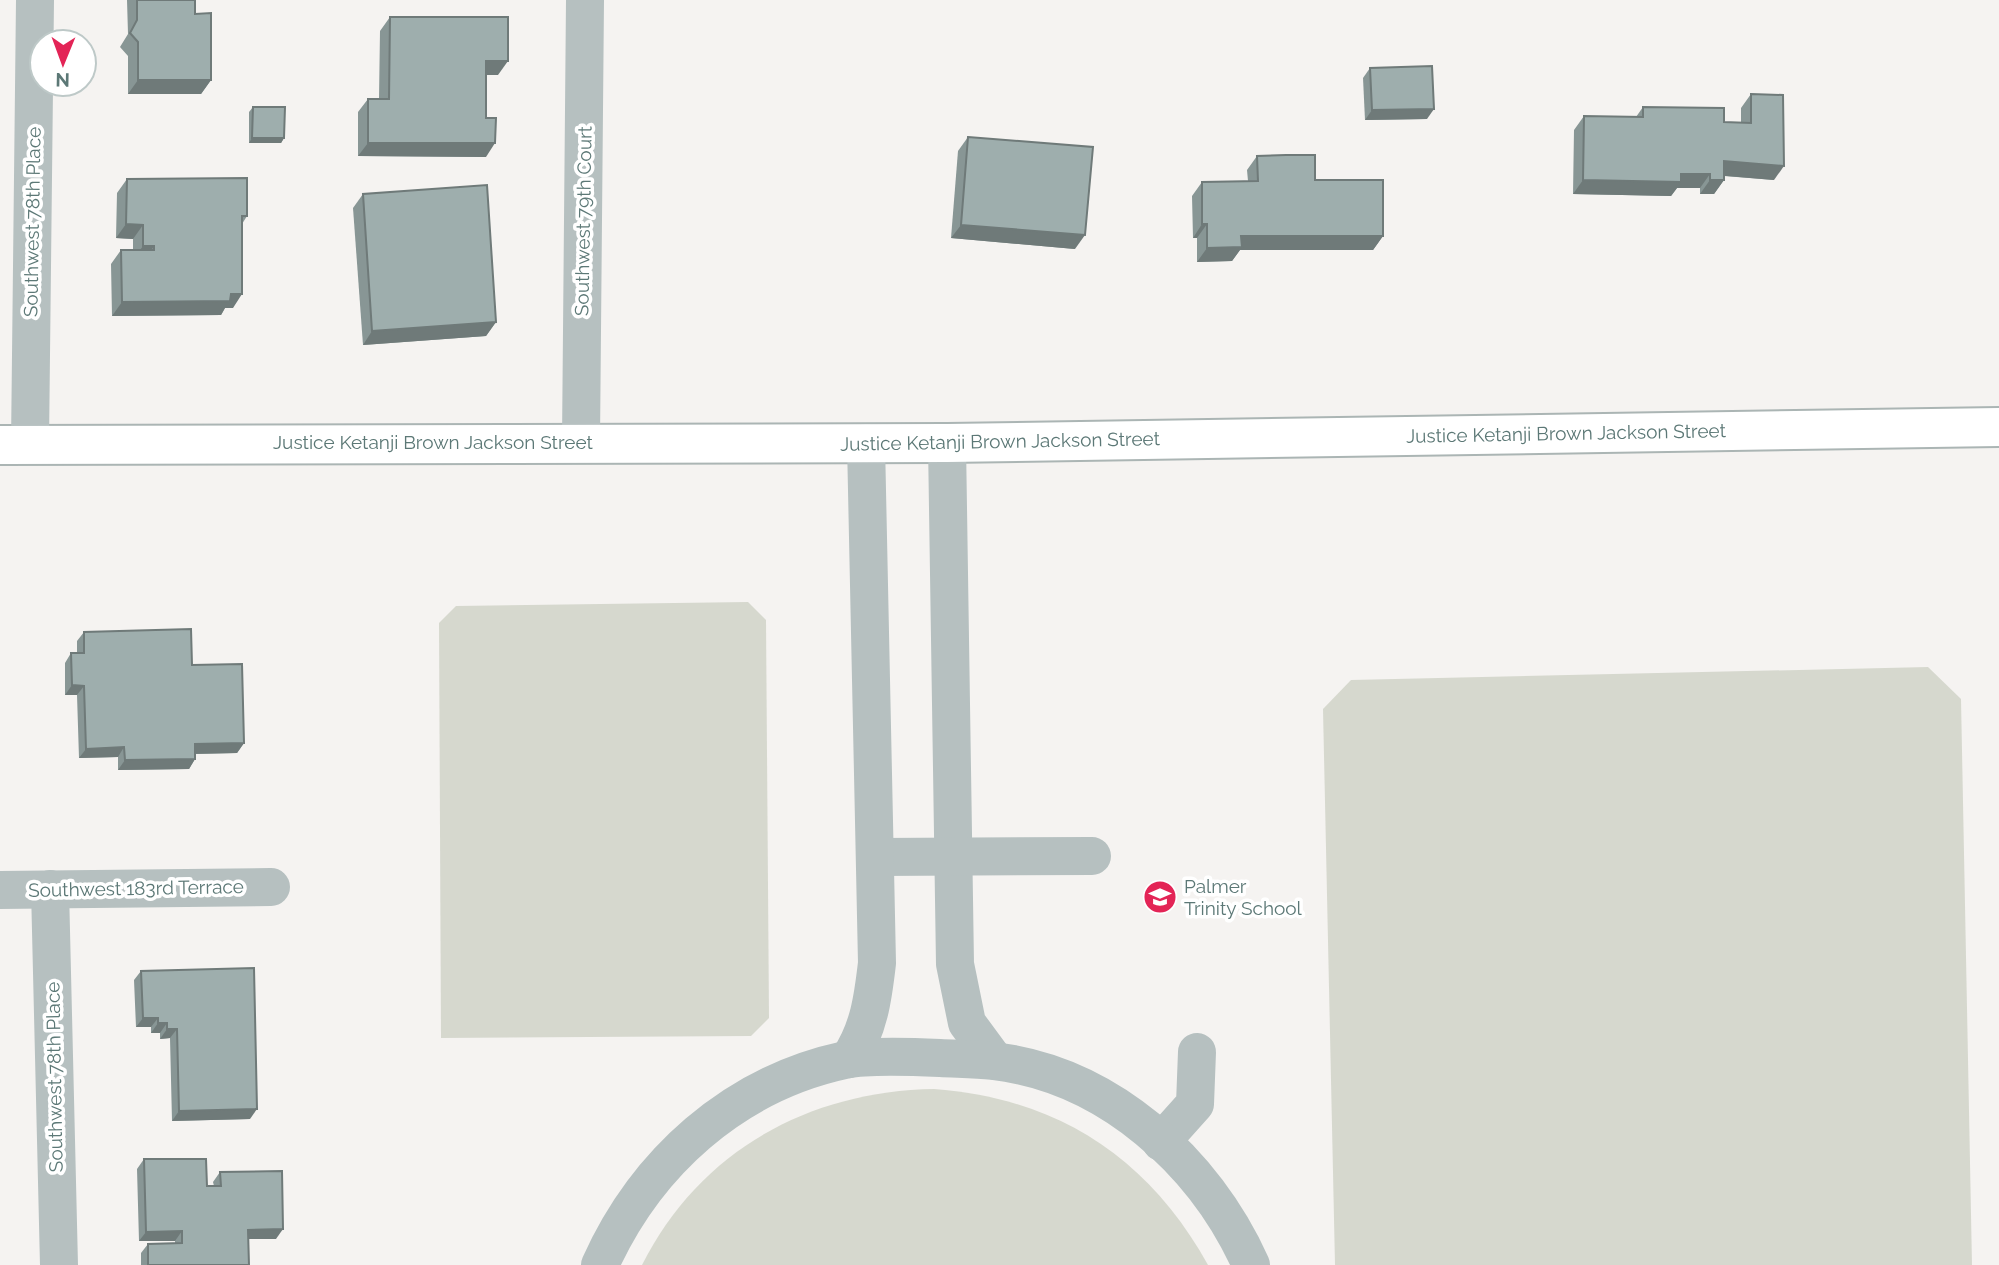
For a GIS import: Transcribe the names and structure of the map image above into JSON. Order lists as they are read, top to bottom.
{
  "streets": {
    "main road": ["Justice Ketanji Brown Jackson Street"],
    "street": ["Southwest 79th Court", "Southwest 78th Place", "Southwest 183rd Terrace"]
  },
  "crossings": [
    ["Southwest 79th Court", "Justice Ketanji Brown Jackson Street"],
    ["Southwest 78th Place", "Justice Ketanji Brown Jackson Street"],
    ["Southwest 78th Place", "Southwest 183rd Terrace"]
  ],
  "places": {
    "school or university": ["Palmer Trinity School"]
  },
  "north": "bottom"
}
